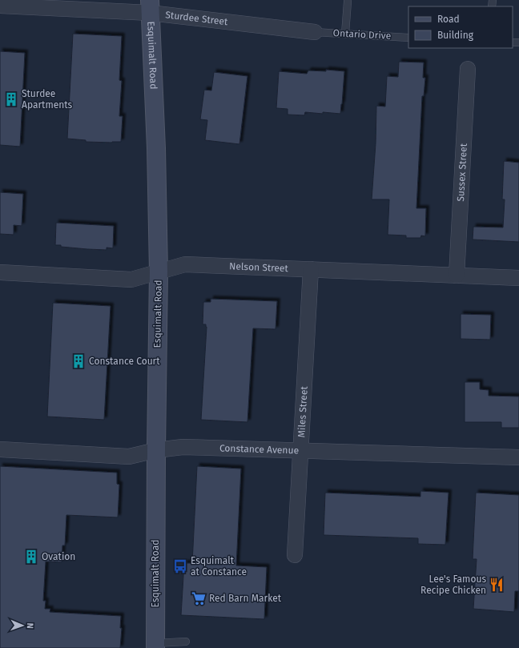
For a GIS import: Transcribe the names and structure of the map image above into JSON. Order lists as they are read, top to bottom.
{
  "streets": {
    "street": [
      "Sturdee Street",
      "Esquimalt Road",
      "Sussex Street",
      "Nelson Street",
      "Miles Street",
      "Constance Avenue"
    ],
    "lane": ["Ontario Drive"]
  },
  "crossings": [
    ["Sturdee Street", "Ontario Drive"],
    ["Sturdee Street", "Esquimalt Road"],
    ["Esquimalt Road", "Nelson Street"],
    ["Esquimalt Road", "Constance Avenue"],
    ["Sussex Street", "Nelson Street"],
    ["Nelson Street", "Miles Street"],
    ["Miles Street", "Constance Avenue"]
  ],
  "places": {
    "building": ["Sturdee Apartments", "Constance Court", "Ovation"],
    "bus stop": ["Esquimalt at Constance"],
    "restaurant": ["Lee's Famous Recipe Chicken"],
    "supermarket": ["Red Barn Market"]
  },
  "legend": ["Road", "Building"],
  "north": "right"
}
